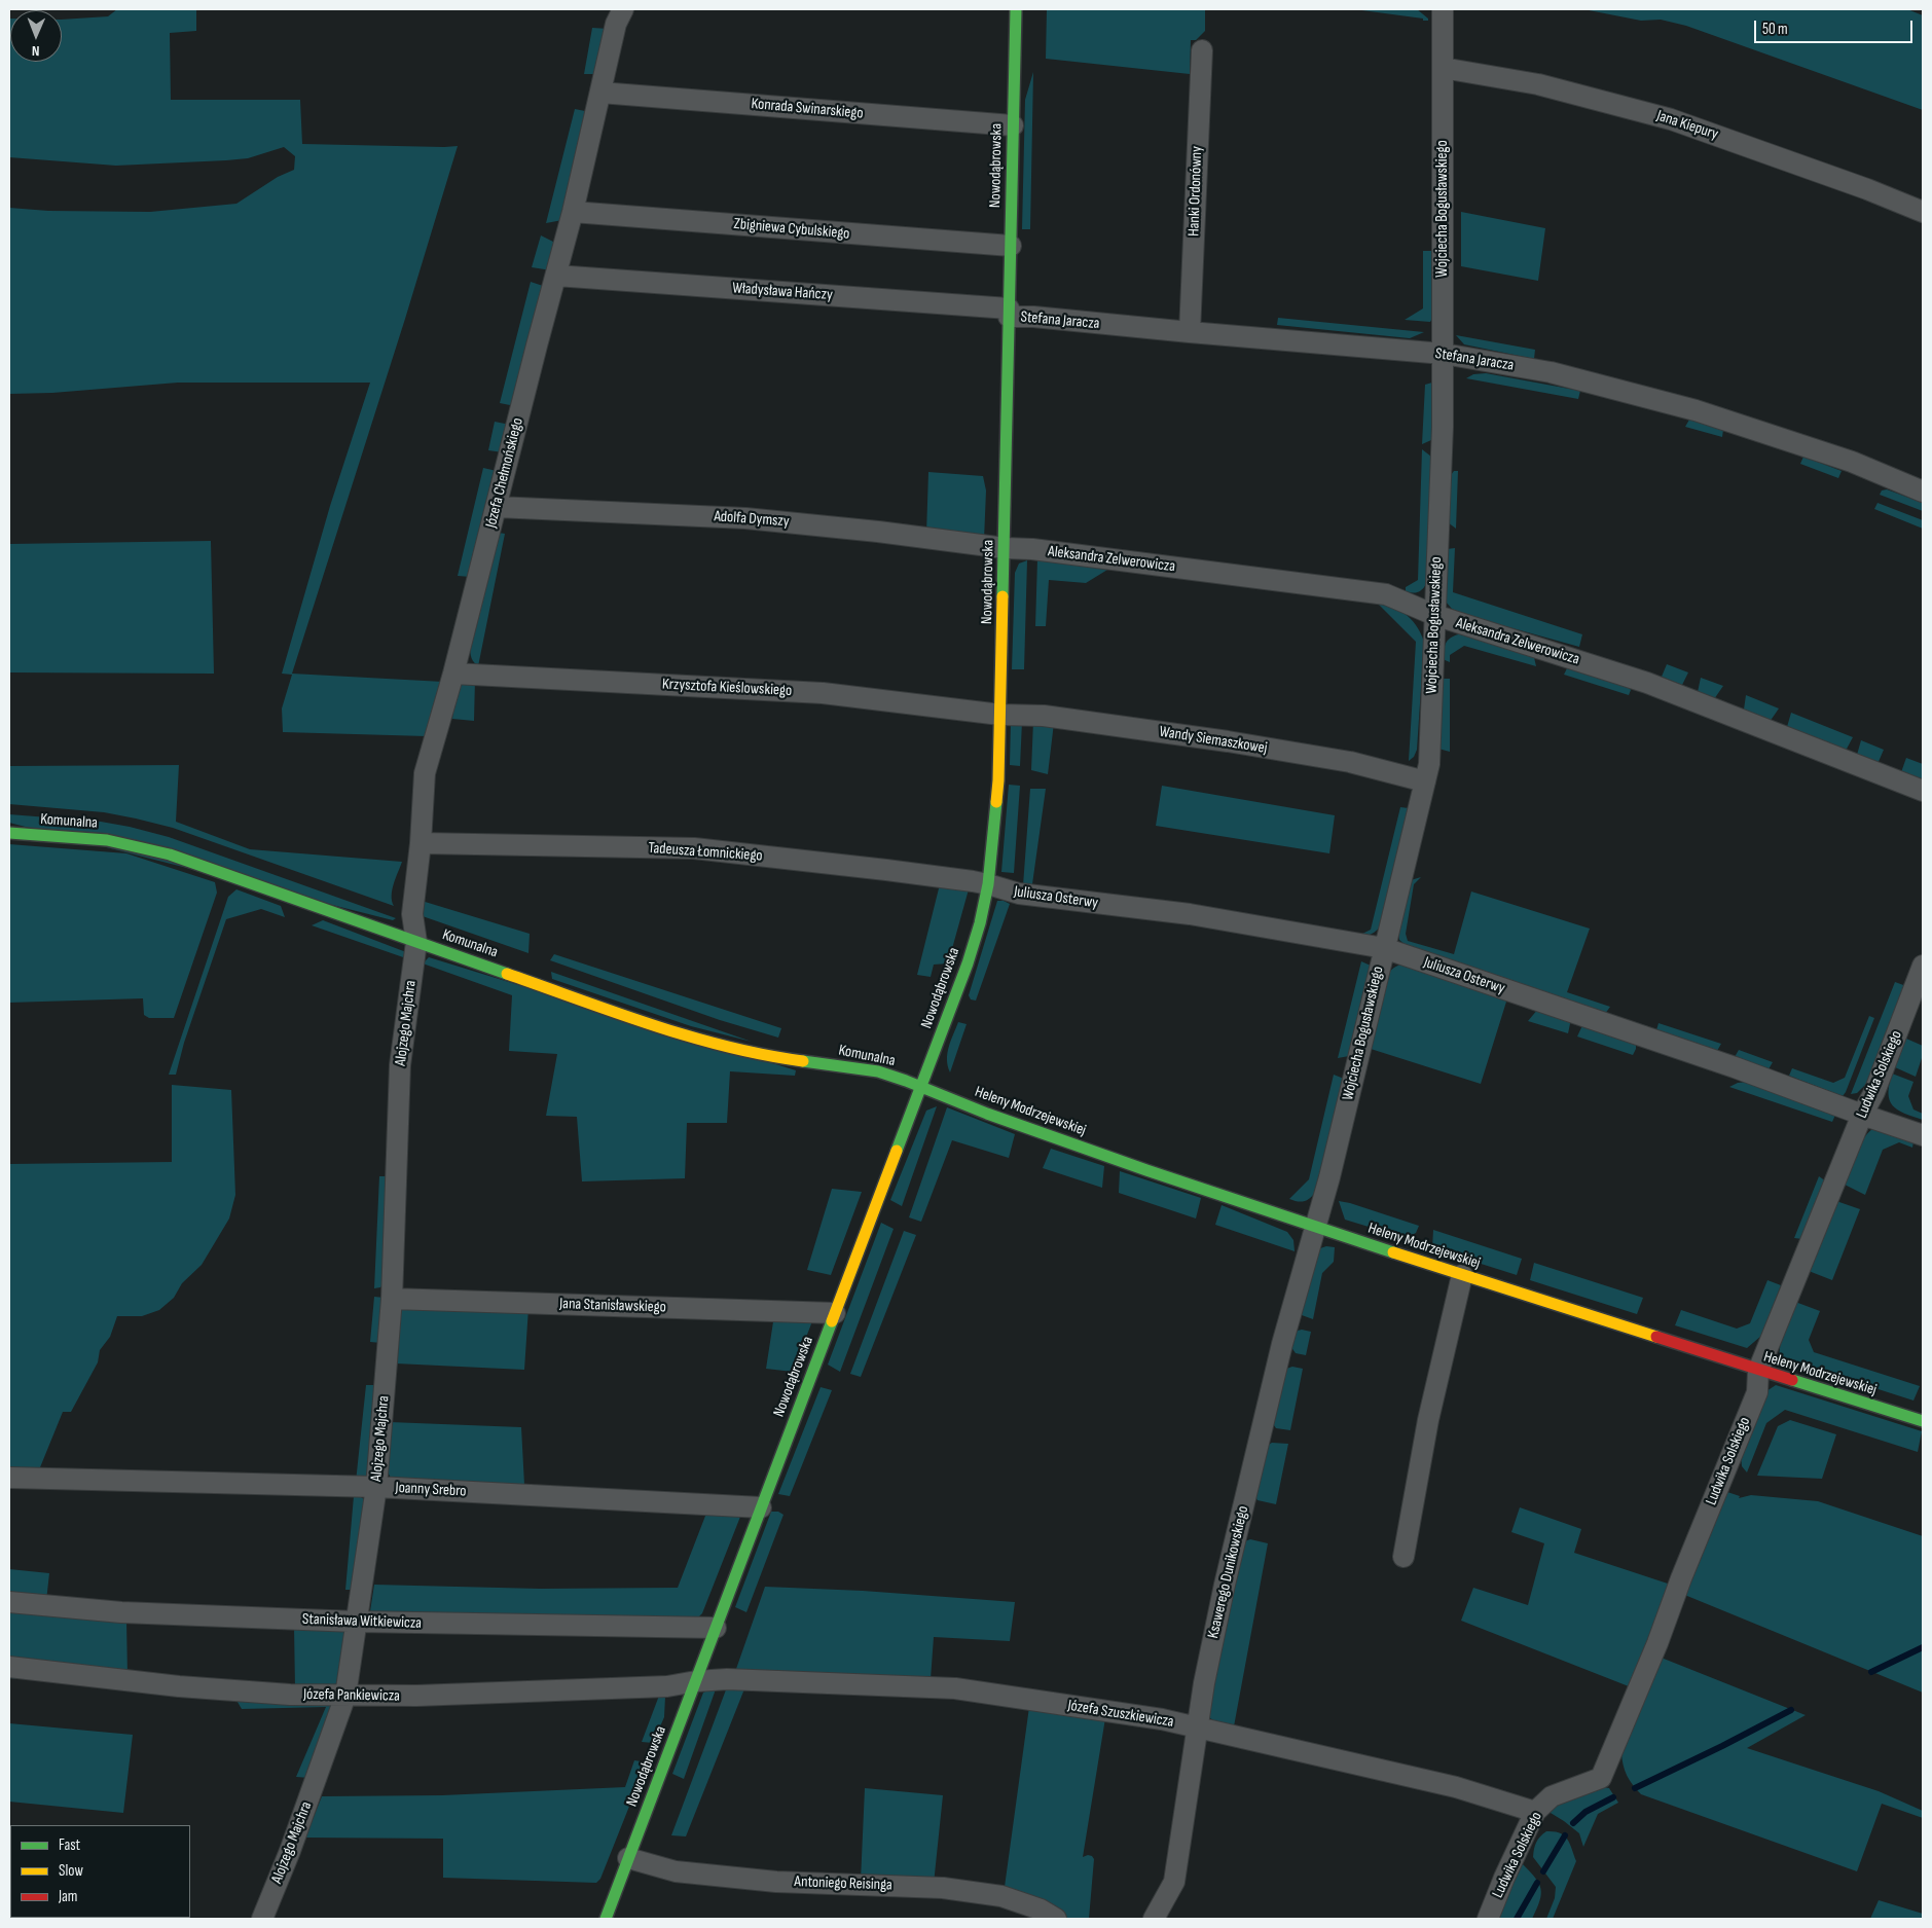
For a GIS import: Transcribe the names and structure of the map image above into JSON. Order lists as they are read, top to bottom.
{
  "streets": {
    "street": [
      "Konrada Swinarskiego",
      "Jana Kiepury",
      "Nowodąbrowska",
      "Hanki Ordonówny",
      "Wojciecha Bogusławskiego",
      "Zbigniewa Cybulskiego",
      "Władysława Hańczy",
      "Stefana Jaracza",
      "Józefa Chełmońskiego",
      "Adolfa Dymszy",
      "Aleksandra Zelwerowicza",
      "Krzysztofa Kieślowskiego",
      "Wandy Siemaszkowej",
      "Komunalna",
      "Tadeusza Łomnickiego",
      "Juliusza Osterwy",
      "Alojzego Majchra",
      "Ludwika Solskiego",
      "Heleny Modrzejewskiej",
      "Jana Stanisławskiego",
      "Joanny Srebro",
      "Ksawerego Dunikowskiego",
      "Stanisława Witkiewicza",
      "Józefa Pankiewicza",
      "Józefa Szuszkiewicza",
      "Antoniego Reisinga"
    ]
  },
  "crossings": [
    ["Konrada Swinarskiego", "Nowodąbrowska"],
    ["Konrada Swinarskiego", "Józefa Chełmońskiego"],
    ["Jana Kiepury", "Wojciecha Bogusławskiego"],
    ["Nowodąbrowska", "Zbigniewa Cybulskiego"],
    ["Nowodąbrowska", "Władysława Hańczy"],
    ["Nowodąbrowska", "Stefana Jaracza"],
    ["Nowodąbrowska", "Adolfa Dymszy"],
    ["Nowodąbrowska", "Aleksandra Zelwerowicza"],
    ["Nowodąbrowska", "Krzysztofa Kieślowskiego"],
    ["Nowodąbrowska", "Wandy Siemaszkowej"],
    ["Nowodąbrowska", "Komunalna"],
    ["Nowodąbrowska", "Tadeusza Łomnickiego"],
    ["Nowodąbrowska", "Juliusza Osterwy"],
    ["Nowodąbrowska", "Heleny Modrzejewskiej"],
    ["Nowodąbrowska", "Jana Stanisławskiego"],
    ["Nowodąbrowska", "Joanny Srebro"],
    ["Nowodąbrowska", "Stanisława Witkiewicza"],
    ["Nowodąbrowska", "Józefa Pankiewicza"],
    ["Nowodąbrowska", "Józefa Szuszkiewicza"],
    ["Nowodąbrowska", "Antoniego Reisinga"],
    ["Hanki Ordonówny", "Stefana Jaracza"],
    ["Wojciecha Bogusławskiego", "Stefana Jaracza"],
    ["Wojciecha Bogusławskiego", "Aleksandra Zelwerowicza"],
    ["Wojciecha Bogusławskiego", "Wandy Siemaszkowej"],
    ["Wojciecha Bogusławskiego", "Juliusza Osterwy"],
    ["Wojciecha Bogusławskiego", "Heleny Modrzejewskiej"],
    ["Wojciecha Bogusławskiego", "Ksawerego Dunikowskiego"],
    ["Zbigniewa Cybulskiego", "Józefa Chełmońskiego"],
    ["Władysława Hańczy", "Stefana Jaracza"],
    ["Władysława Hańczy", "Józefa Chełmońskiego"],
    ["Józefa Chełmońskiego", "Adolfa Dymszy"],
    ["Józefa Chełmońskiego", "Krzysztofa Kieślowskiego"],
    ["Józefa Chełmońskiego", "Komunalna"],
    ["Józefa Chełmońskiego", "Tadeusza Łomnickiego"],
    ["Józefa Chełmońskiego", "Alojzego Majchra"],
    ["Adolfa Dymszy", "Aleksandra Zelwerowicza"],
    ["Krzysztofa Kieślowskiego", "Wandy Siemaszkowej"],
    ["Komunalna", "Alojzego Majchra"],
    ["Komunalna", "Heleny Modrzejewskiej"],
    ["Tadeusza Łomnickiego", "Juliusza Osterwy"],
    ["Juliusza Osterwy", "Ludwika Solskiego"],
    ["Alojzego Majchra", "Jana Stanisławskiego"],
    ["Alojzego Majchra", "Joanny Srebro"],
    ["Alojzego Majchra", "Stanisława Witkiewicza"],
    ["Alojzego Majchra", "Józefa Pankiewicza"],
    ["Ludwika Solskiego", "Heleny Modrzejewskiej"],
    ["Ludwika Solskiego", "Józefa Szuszkiewicza"],
    ["Heleny Modrzejewskiej", "Ksawerego Dunikowskiego"],
    ["Ksawerego Dunikowskiego", "Józefa Szuszkiewicza"],
    ["Józefa Pankiewicza", "Józefa Szuszkiewicza"]
  ],
  "legend": ["Fast", "Slow", "Jam"],
  "scale_bar": "50 m",
  "north": "bottom"
}
